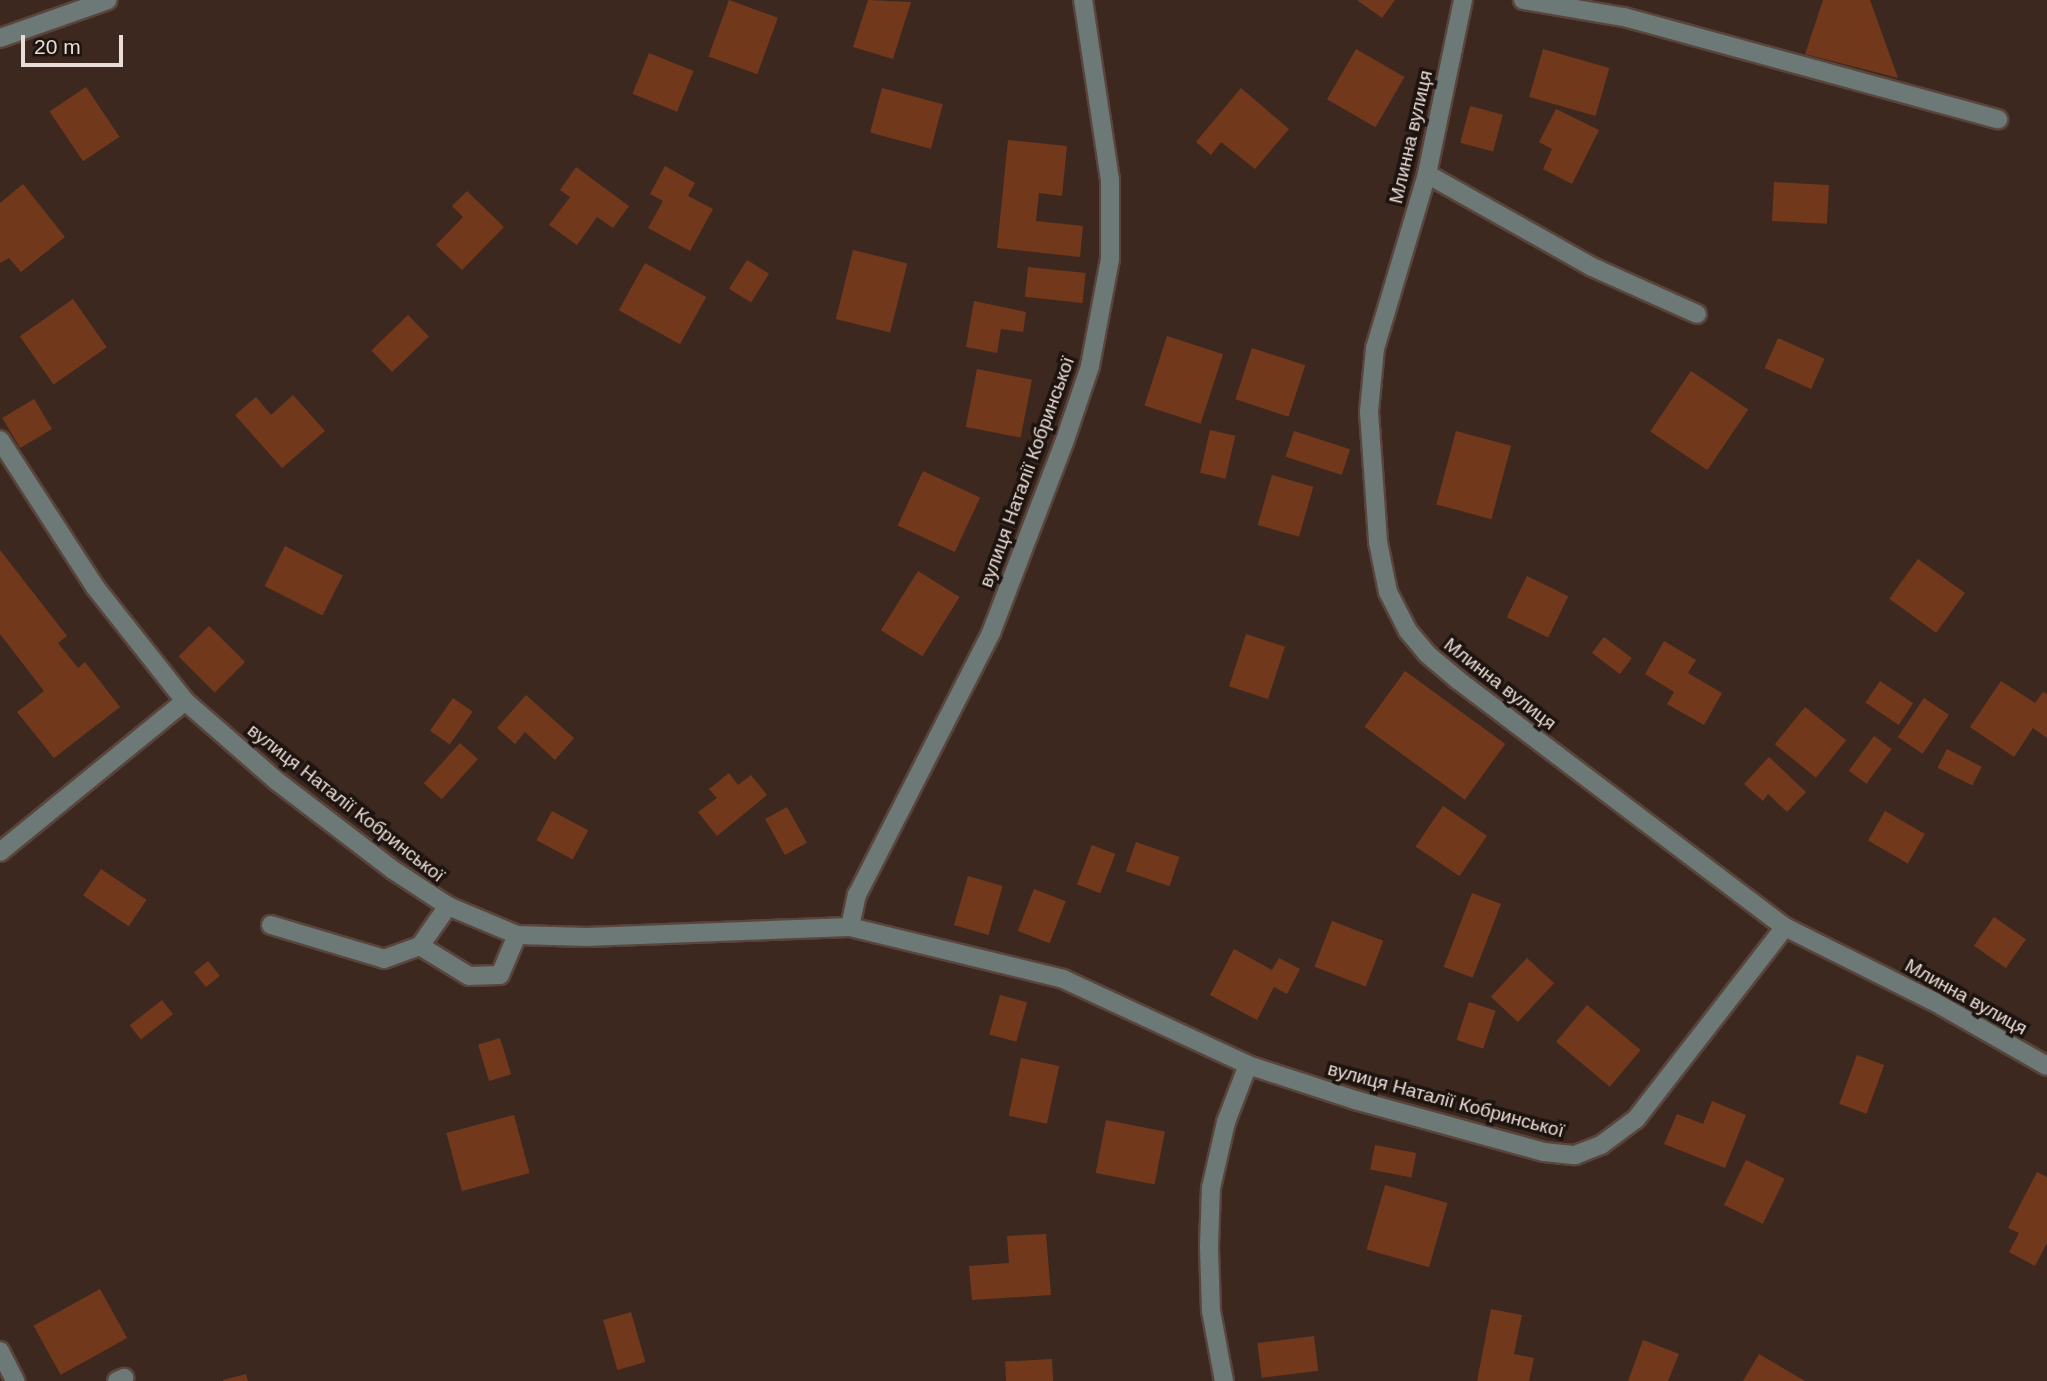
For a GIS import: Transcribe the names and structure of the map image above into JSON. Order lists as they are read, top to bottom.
{
  "streets": {
    "street": ["Млинна вулиця", "вулиця Наталії Кобринської"]
  },
  "crossings": [
    ["Млинна вулиця", "вулиця Наталії Кобринської"]
  ],
  "scale_bar": "20 m"
}
